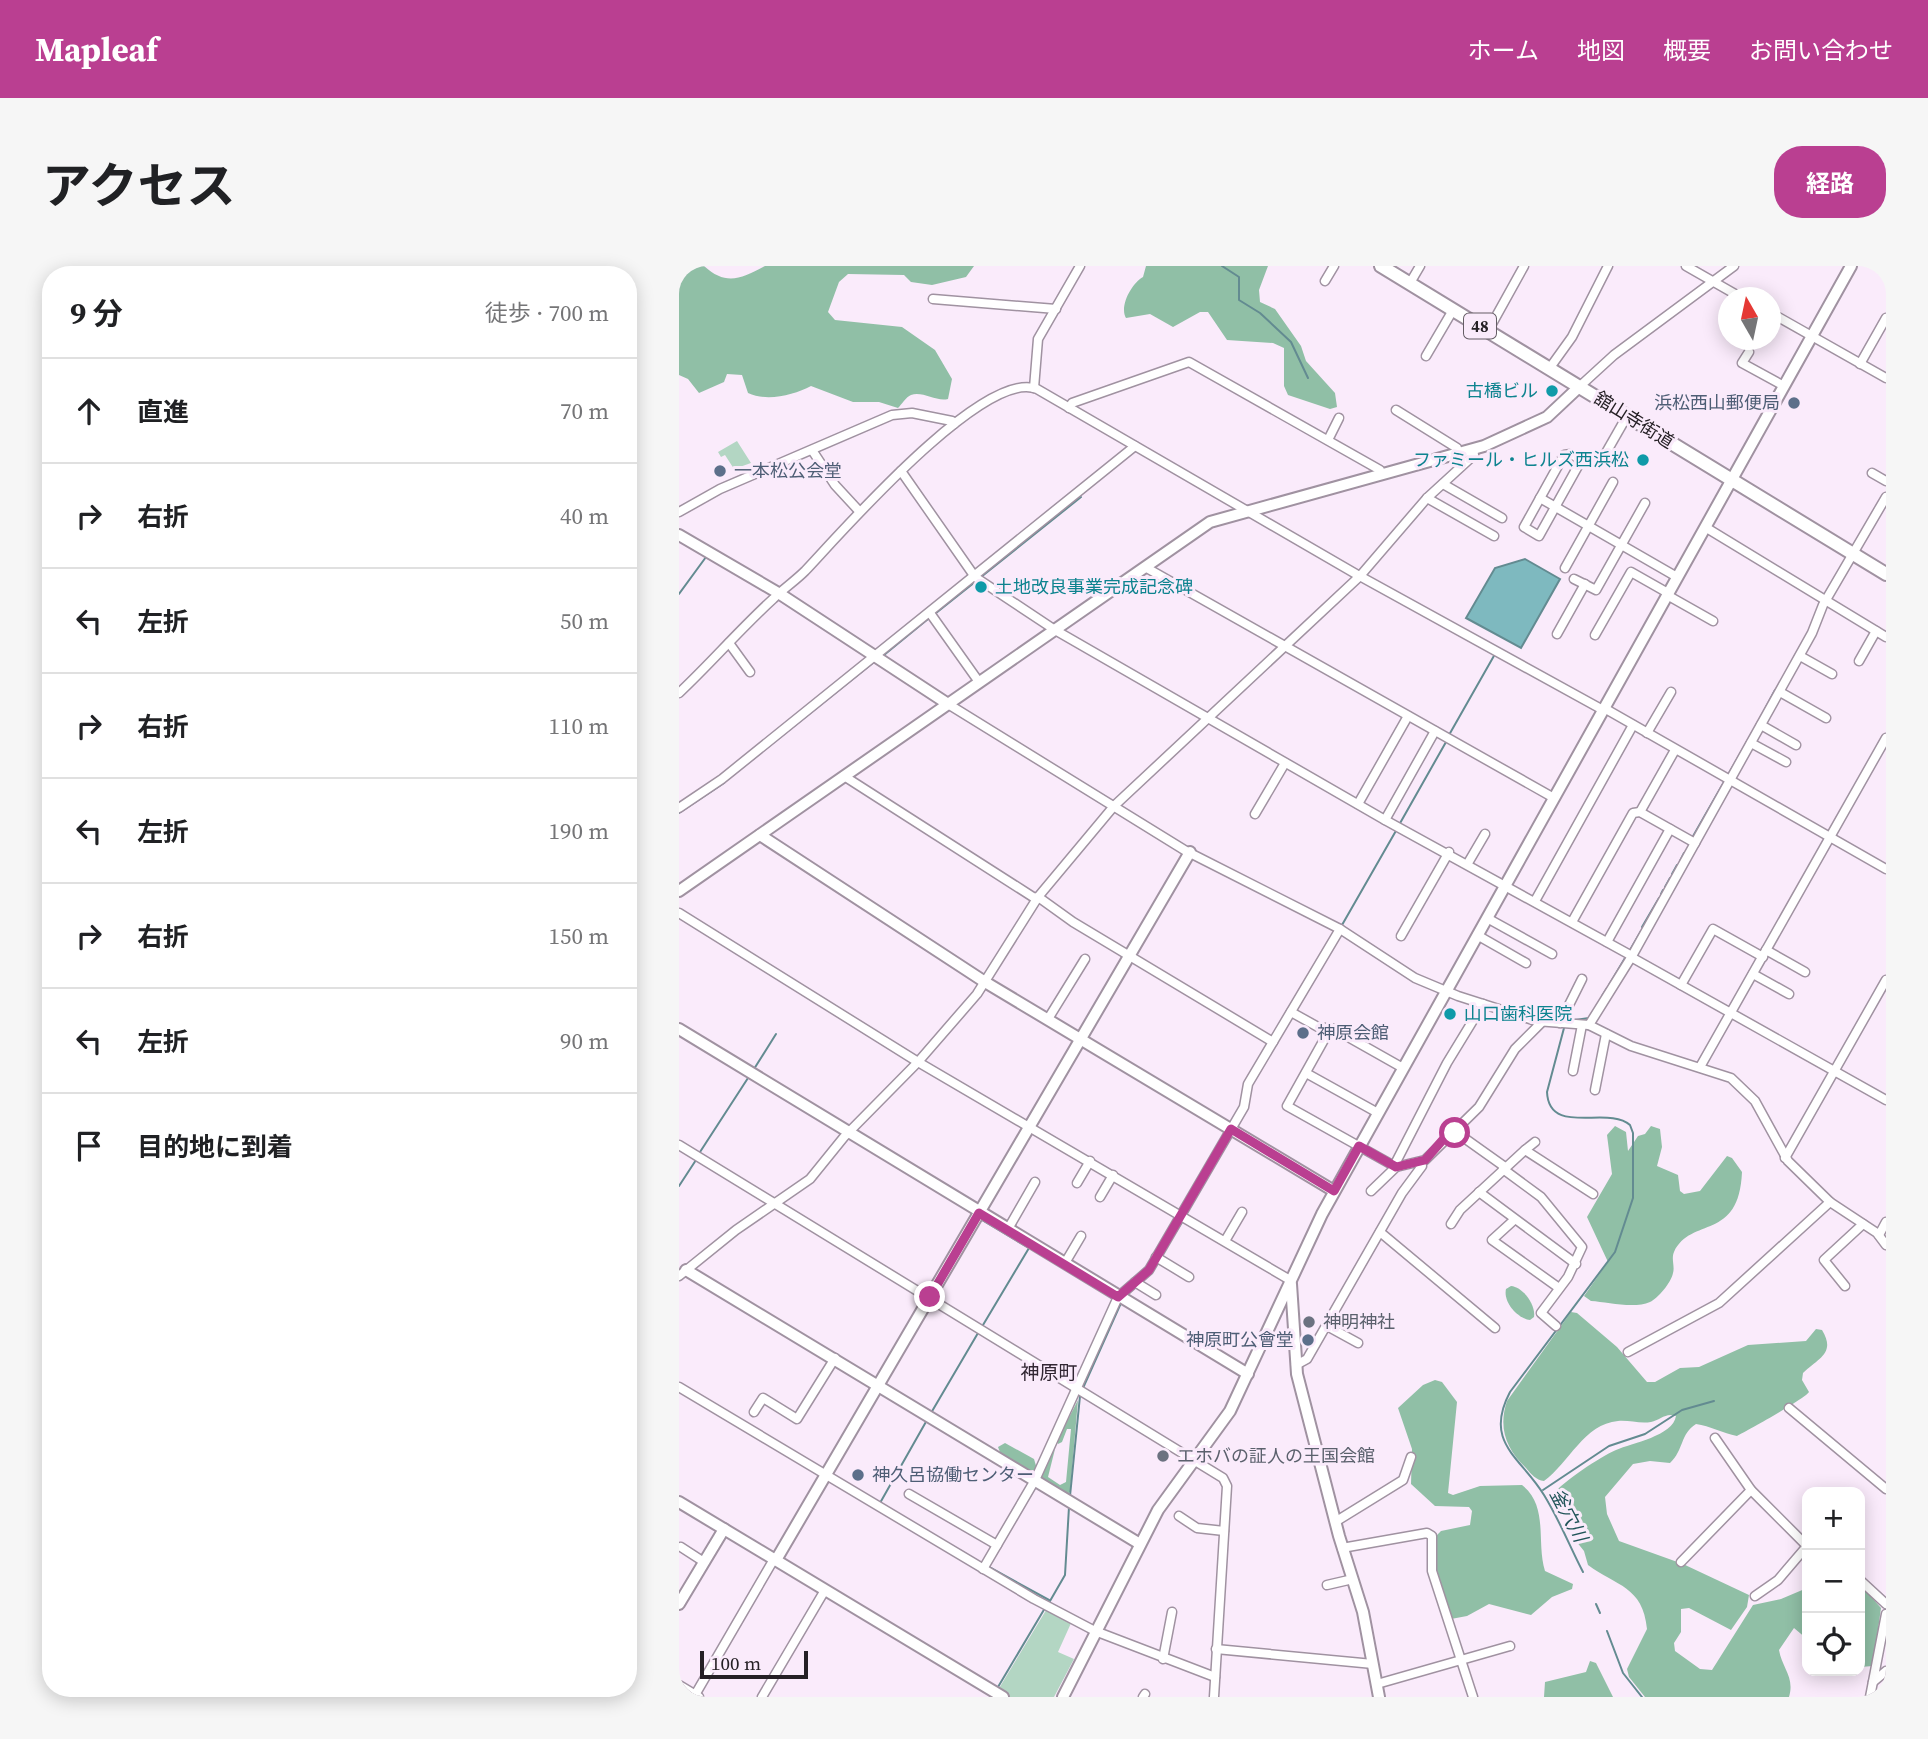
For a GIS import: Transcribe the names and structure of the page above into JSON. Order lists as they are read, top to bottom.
{
  "streets": {
    "main road": ["48", "舘山寺街道"]
  },
  "districts": ["神原町"],
  "water": ["釜穴川"],
  "places": [
    "古橋ビル",
    "浜松西山郵便局",
    "ファミール・ヒルズ西浜松",
    "一本松公会堂",
    "土地改良事業完成記念碑",
    "山口歯科医院",
    "神原会館",
    "神明神社",
    "神原町公會堂",
    "エホバの証人の王国会館",
    "神久呂協働センター"
  ],
  "scale_bar": "100 m",
  "north": "top",
  "page": {
    "header": "Mapleaf",
    "nav": [
      "ホーム",
      "地図",
      "概要",
      "お問い合わせ"
    ],
    "title": "アクセス",
    "buttons": "経路",
    "heading": ["9 分", "徒歩 · 700 m"],
    "list": [
      ["直進", "70 m"],
      ["右折", "40 m"],
      ["左折", "50 m"],
      ["右折", "110 m"],
      ["左折", "190 m"],
      ["右折", "150 m"],
      ["左折", "90 m"],
      "目的地に到着"
    ],
    "map_buttons": ["+", "−"],
    "scale": "100 m"
  }
}
